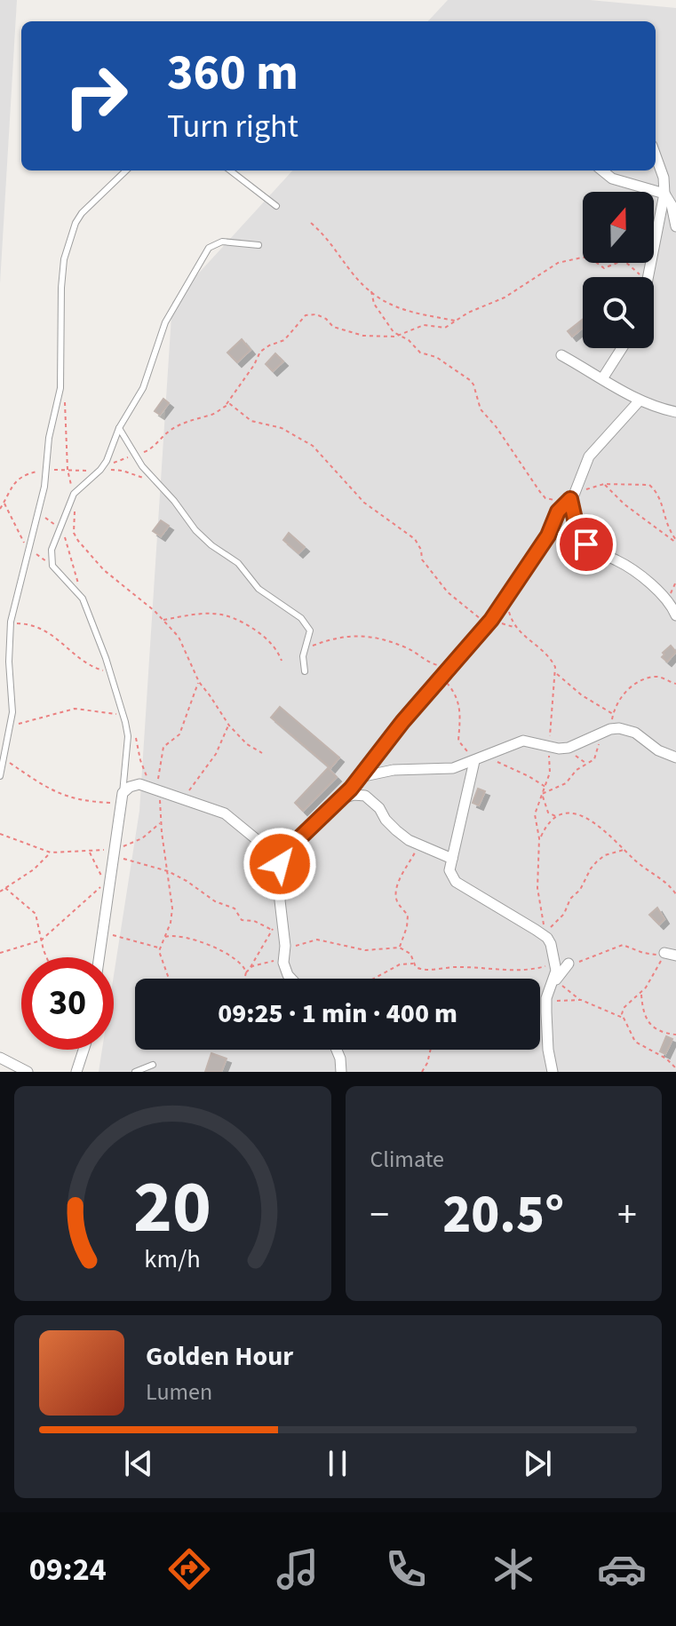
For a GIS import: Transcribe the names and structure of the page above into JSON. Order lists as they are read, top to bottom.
{
  "north": "top",
  "page": {
    "turn": ["360 m", "Turn right"],
    "limit": "30",
    "trip": "09:25 · 1 min · 400 m",
    "tile": "Climate",
    "heat": ["−", "20.5°", "+"],
    "song": ["Golden Hour", "Lumen"],
    "tabs": "09:24",
    "gauge": ["20", "km/h"]
  }
}
